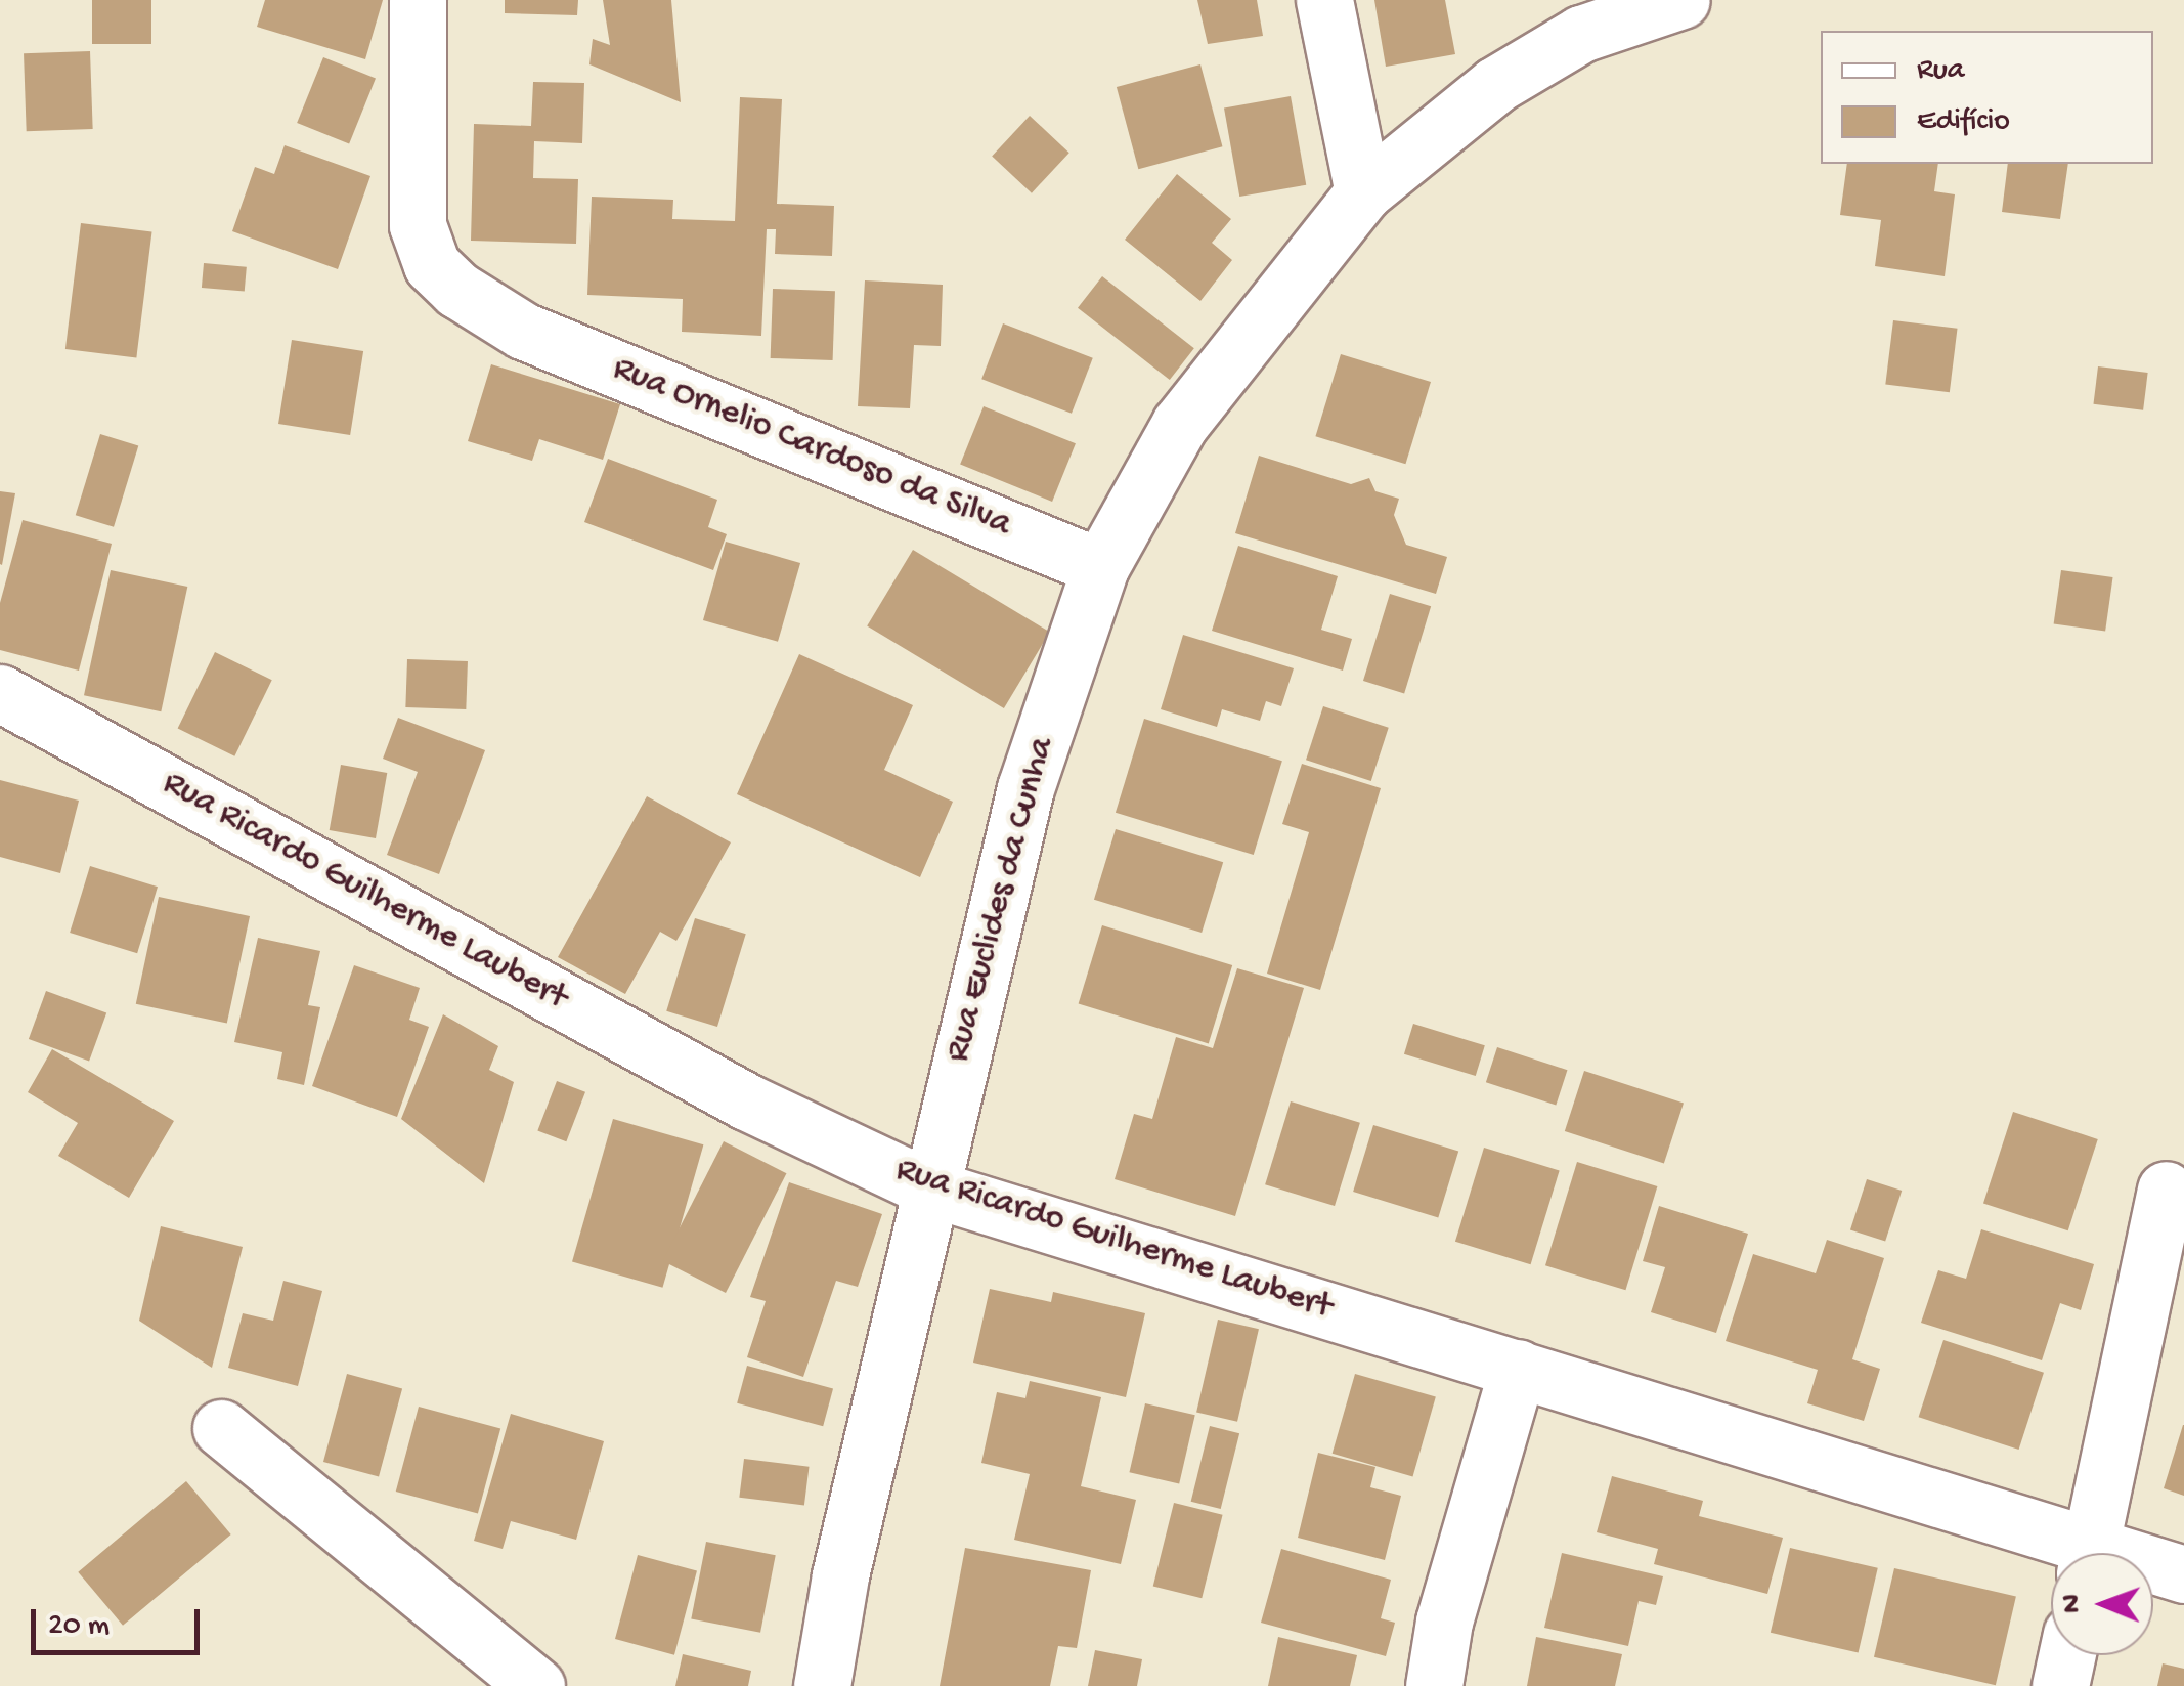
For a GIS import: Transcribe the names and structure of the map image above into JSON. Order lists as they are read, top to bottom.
{
  "streets": {
    "street": ["Rua Ornelio Cardoso da Silva", "Rua Ricardo Guilherme Laubert", "Rua Euclides da Cunha"]
  },
  "crossings": [
    ["Rua Ornelio Cardoso da Silva", "Rua Euclides da Cunha"],
    ["Rua Ricardo Guilherme Laubert", "Rua Euclides da Cunha"]
  ],
  "legend": ["Rua", "Edifício"],
  "scale_bar": "20 m",
  "north": "left"
}
